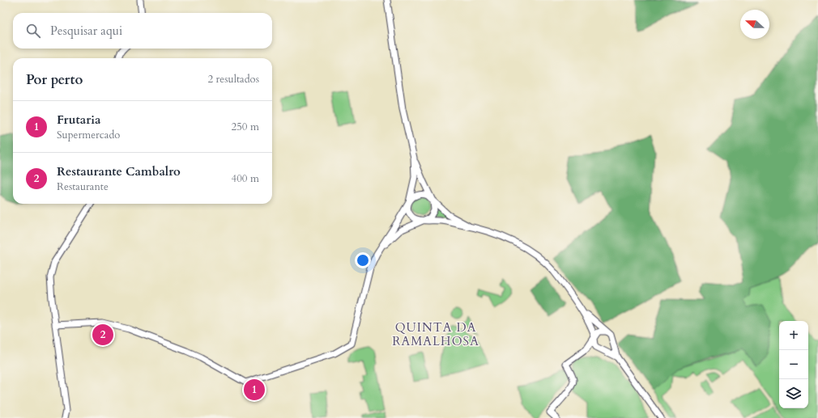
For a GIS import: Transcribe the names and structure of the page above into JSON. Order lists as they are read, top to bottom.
{
  "districts": ["QUINTA DA RAMALHOSA"],
  "north": "left",
  "page": {
    "search": "Pesquisar aqui",
    "heading": ["Por perto", "2 resultados"],
    "list": [
      {
        "mark": "1",
        "name": "Frutaria",
        "note": "Supermercado",
        "value": "250 m"
      },
      {
        "mark": "2",
        "name": "Restaurante Cambalro",
        "note": "Restaurante",
        "value": "400 m"
      }
    ],
    "map_buttons": ["+", "−"],
    "pins": ["2", "1"]
  }
}
